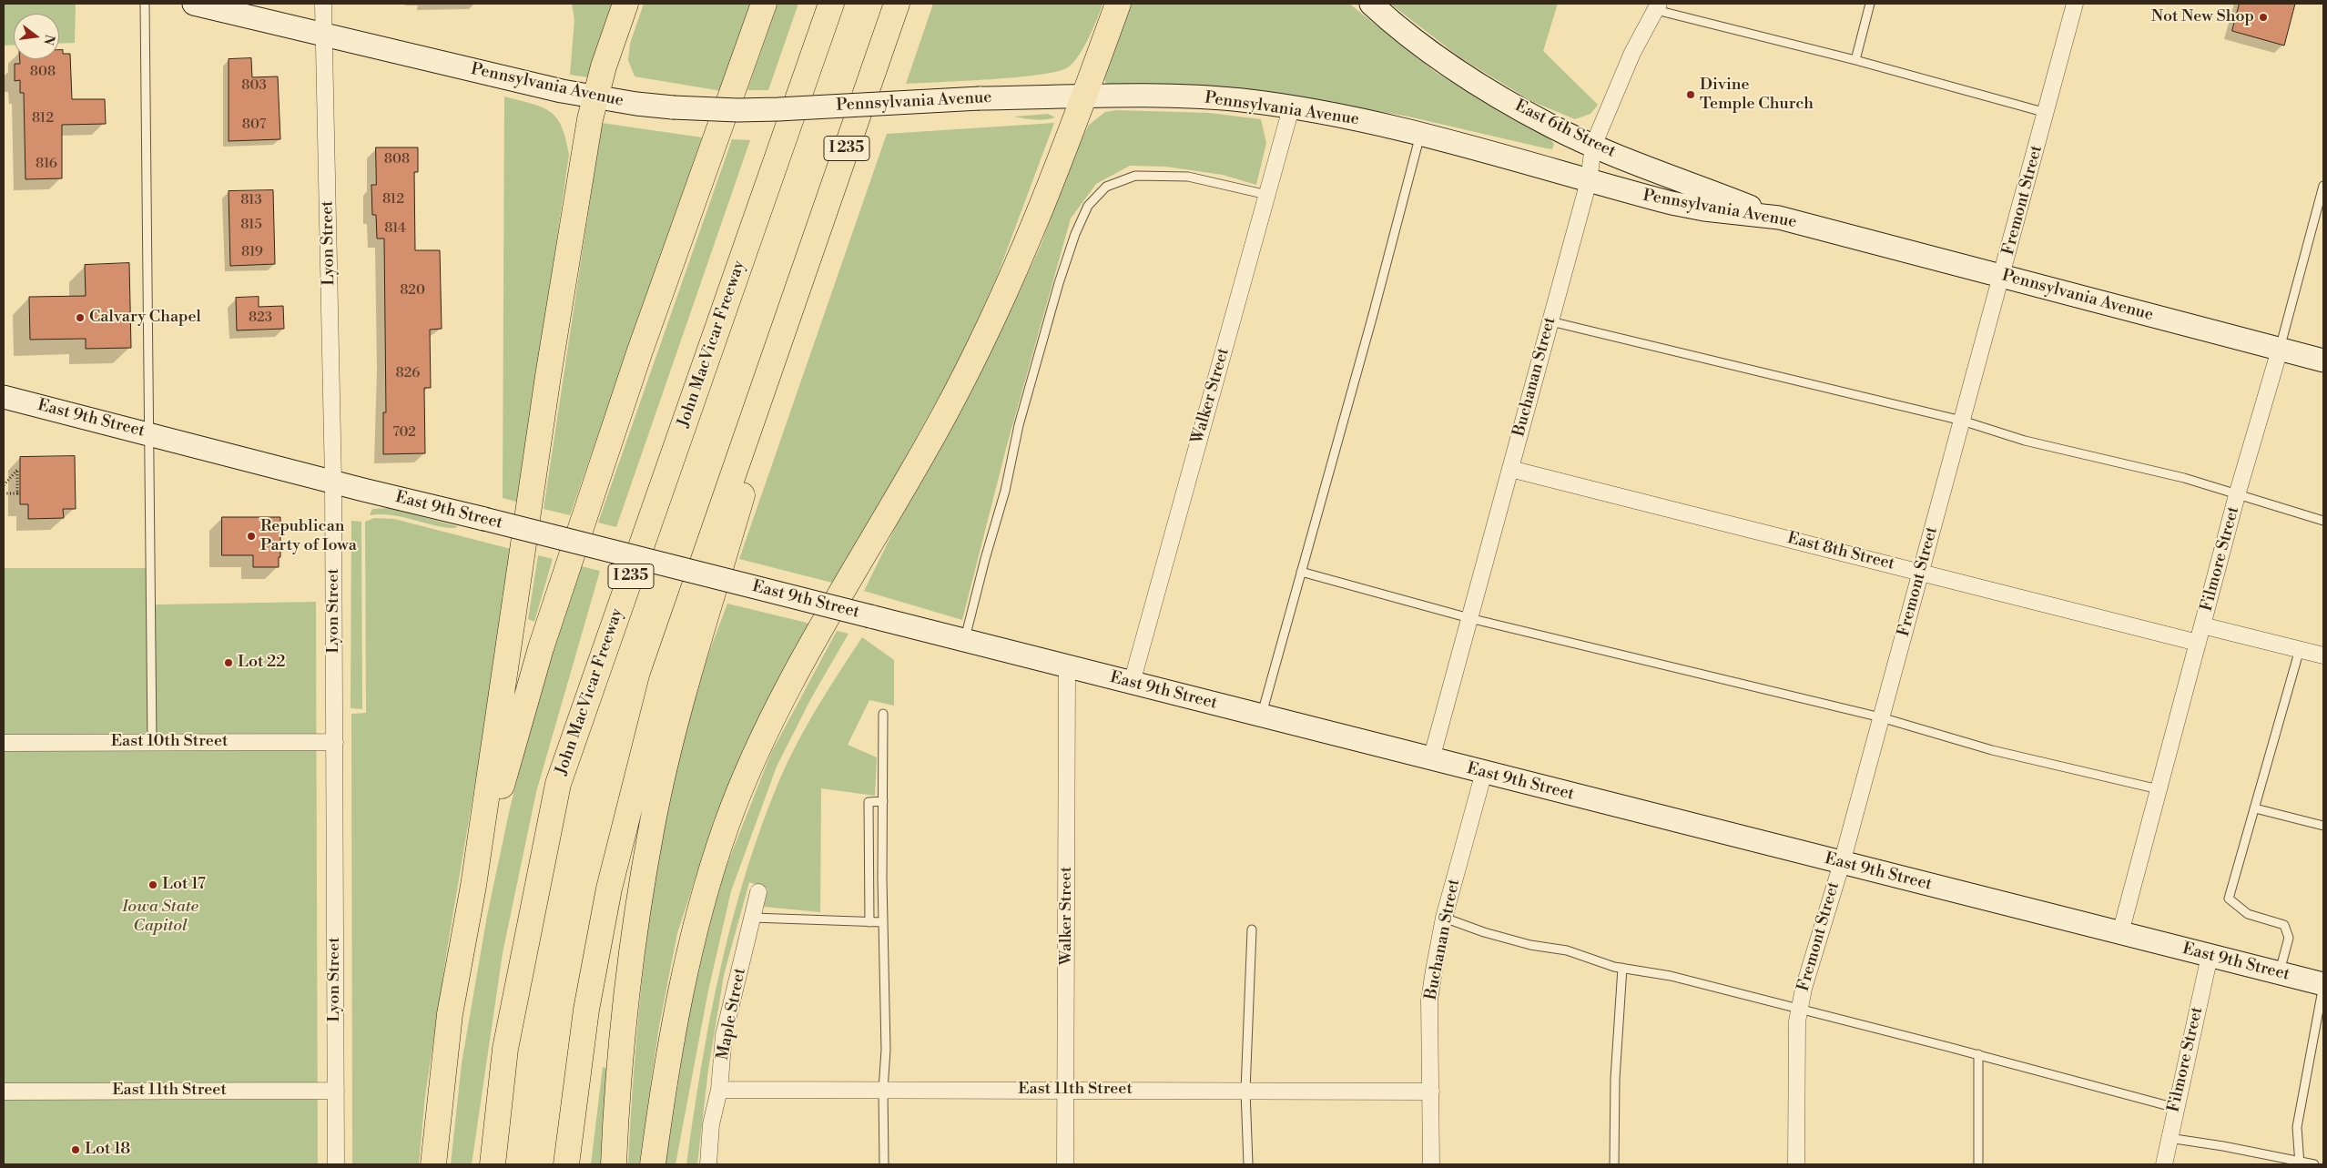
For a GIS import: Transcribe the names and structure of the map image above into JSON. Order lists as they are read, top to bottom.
{
  "streets": {
    "highway": ["I 235", "John MacVicar Freeway"],
    "main road": ["Pennsylvania Avenue", "East 6th Street", "East 9th Street"],
    "street": [
      "Fremont Street",
      "Lyon Street",
      "Buchanan Street",
      "Walker Street",
      "East 8th Street",
      "Filmore Street",
      "East 10th Street",
      "Maple Street",
      "East 11th Street"
    ]
  },
  "crossings": [
    ["Pennsylvania Avenue", "East 6th Street"],
    ["Pennsylvania Avenue", "Fremont Street"],
    ["Pennsylvania Avenue", "Lyon Street"],
    ["Pennsylvania Avenue", "Buchanan Street"],
    ["Pennsylvania Avenue", "Walker Street"],
    ["Pennsylvania Avenue", "Filmore Street"],
    ["East 6th Street", "Buchanan Street"],
    ["Fremont Street", "East 9th Street"],
    ["Fremont Street", "East 8th Street"],
    ["Lyon Street", "East 9th Street"],
    ["Lyon Street", "East 10th Street"],
    ["Lyon Street", "East 11th Street"],
    ["Buchanan Street", "East 9th Street"],
    ["Buchanan Street", "East 8th Street"],
    ["Buchanan Street", "East 11th Street"],
    ["Walker Street", "East 9th Street"],
    ["Walker Street", "East 11th Street"],
    ["East 9th Street", "Filmore Street"],
    ["East 8th Street", "Filmore Street"],
    ["Maple Street", "East 11th Street"]
  ],
  "parks": ["Iowa State Capitol"],
  "places": [
    "Not New Shop",
    "Divine Temple Church",
    "Calvary Chapel",
    "Republican Party of Iowa",
    "Lot 22",
    "Lot 17",
    "Lot 18"
  ],
  "house_numbers": [
    "808",
    "803",
    "812",
    "807",
    "808",
    "816",
    "812",
    "813",
    "815",
    "814",
    "819",
    "820",
    "823",
    "826",
    "702"
  ],
  "north": "right"
}
